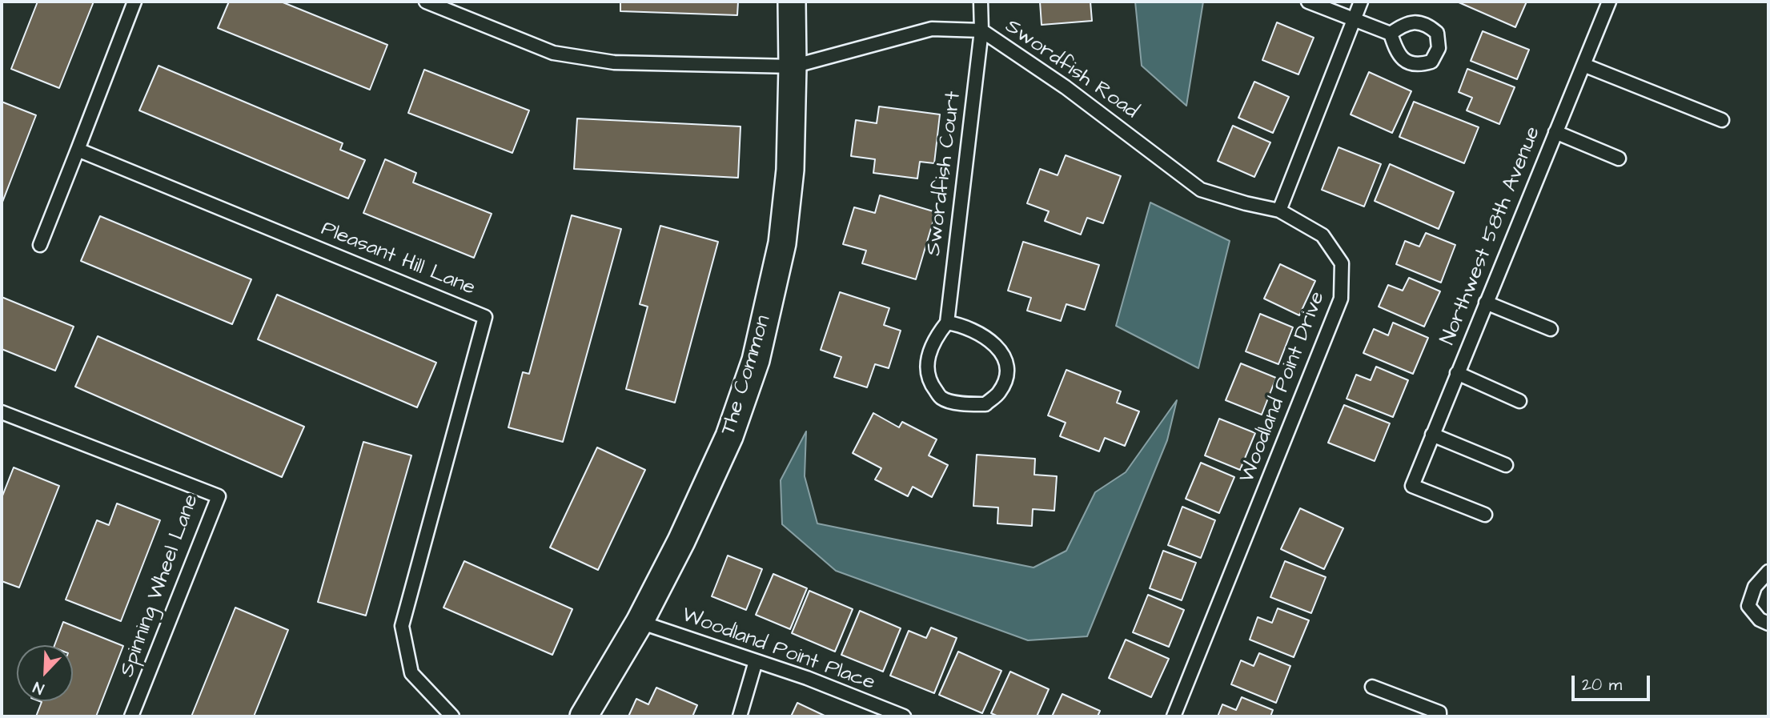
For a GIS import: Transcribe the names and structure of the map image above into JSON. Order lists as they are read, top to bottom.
{
  "streets": {
    "street": ["The Common"],
    "lane": [
      "Swordfish Road",
      "Swordfish Court",
      "Northwest 58th Avenue",
      "Pleasant Hill Lane",
      "Woodland Point Drive",
      "Spinning Wheel Lane",
      "Woodland Point Place"
    ]
  },
  "crossings": [
    ["Swordfish Road", "Swordfish Court"],
    ["Swordfish Road", "The Common"],
    ["Swordfish Road", "Woodland Point Drive"],
    ["The Common", "Woodland Point Place"]
  ],
  "scale_bar": "20 m",
  "north": "bottom left"
}
